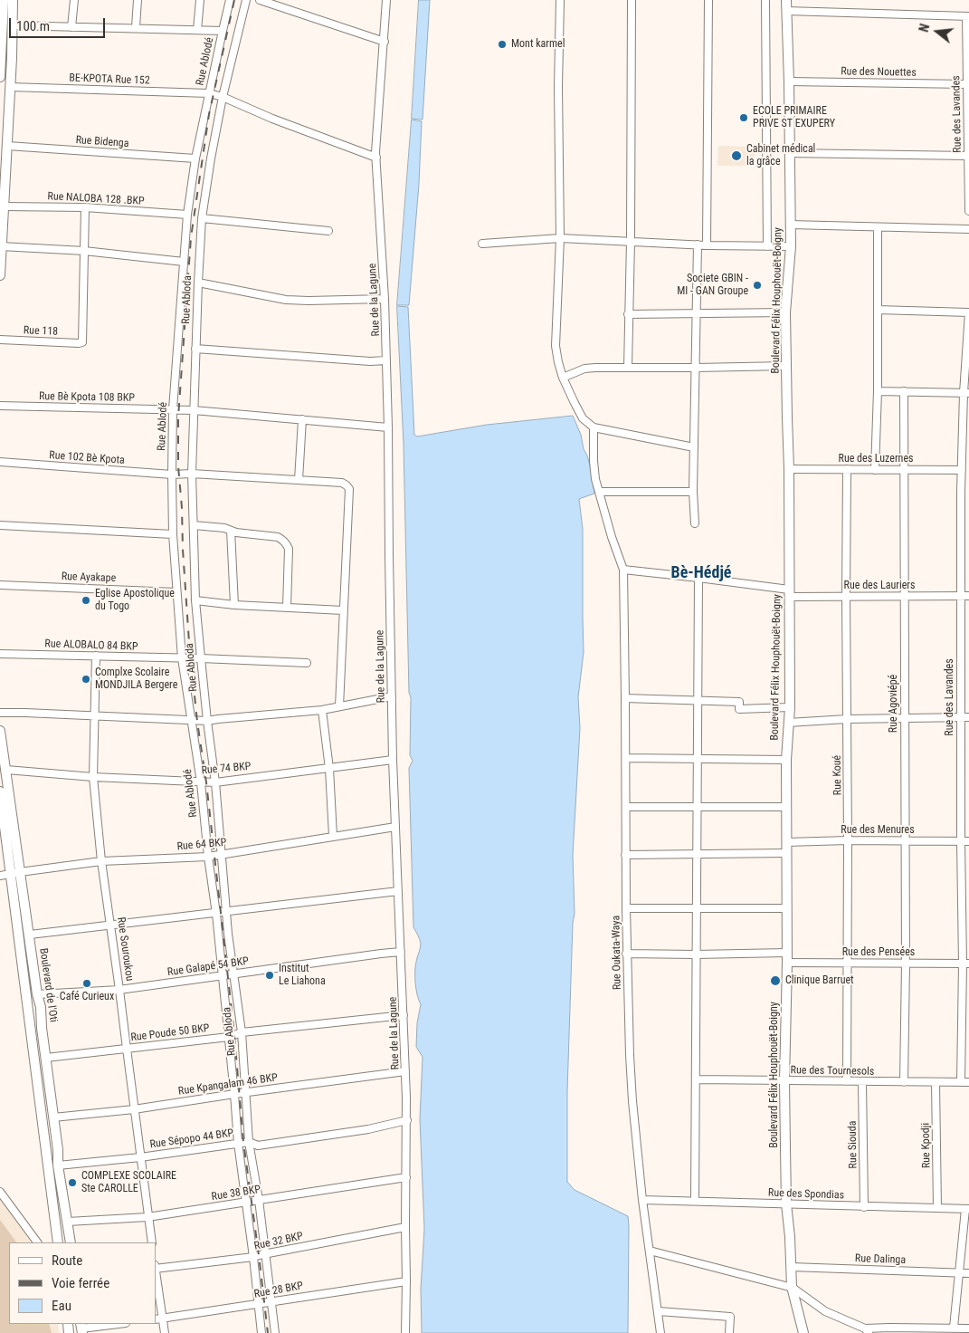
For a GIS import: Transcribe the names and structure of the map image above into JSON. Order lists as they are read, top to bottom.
{
  "streets": {
    "main road": ["Boulevard Félix Houphouët-Boigny", "Boulevard de l'Oti"],
    "street": [
      "Rue Ablodé",
      "Rue des Nouettes",
      "BE-KPOTA Rue 152",
      "Rue des Lavandes",
      "Rue Bidenga",
      "Rue NALOBA 128 .BKP",
      "Rue Abloda",
      "Rue de la Lagune",
      "Rue 118",
      "Rue Bè Kpota 108 BKP",
      "Rue 102 Bè Kpota",
      "Rue des Luzernes",
      "Rue Ayakape",
      "Rue des Lauriers",
      "Rue ALOBALO 84 BKP",
      "Rue Agoviépé",
      "Rue 74 BKP",
      "Rue Koué",
      "Rue des Menures",
      "Rue 64 BKP",
      "Rue Souroukou",
      "Rue Oukata-Waya",
      "Rue des Pensées",
      "Rue Galapé 54 BKP",
      "Rue Poude 50 BKP",
      "Rue des Tournesols",
      "Rue Kpangalam 46 BKP",
      "Rue Sépopo 44 BKP",
      "Rue Siouda",
      "Rue Kpodji",
      "Rue 38 BKP",
      "Rue des Spondias",
      "Rue 32 BKP",
      "Rue Dalinga",
      "Rue 28 BKP"
    ]
  },
  "crossings": [
    ["Rue Ablodé", "BE-KPOTA Rue 152"],
    ["Rue Ablodé", "Rue Bidenga"],
    ["Rue Ablodé", "Rue NALOBA 128 .BKP"],
    ["Rue Ablodé", "Rue Bè Kpota 108 BKP"],
    ["Rue Ablodé", "Rue 102 Bè Kpota"],
    ["Rue Ablodé", "Rue Ayakape"],
    ["Rue Ablodé", "Rue ALOBALO 84 BKP"],
    ["Rue Ablodé", "Rue 74 BKP"],
    ["Rue Ablodé", "Rue 64 BKP"],
    ["Rue Ablodé", "Rue Galapé 54 BKP"],
    ["Rue Ablodé", "Rue Poude 50 BKP"],
    ["Rue Ablodé", "Rue Kpangalam 46 BKP"],
    ["Rue Ablodé", "Rue Sépopo 44 BKP"],
    ["Rue Ablodé", "Rue 38 BKP"],
    ["Rue Ablodé", "Rue 32 BKP"],
    ["Rue Ablodé", "Rue 28 BKP"],
    ["Rue des Nouettes", "Rue des Lavandes"],
    ["Rue des Nouettes", "Boulevard Félix Houphouët-Boigny"],
    ["BE-KPOTA Rue 152", "Rue Abloda"],
    ["BE-KPOTA Rue 152", "Rue de la Lagune"],
    ["Rue des Lavandes", "Rue des Luzernes"],
    ["Rue des Lavandes", "Rue des Lauriers"],
    ["Rue des Lavandes", "Rue des Menures"],
    ["Rue des Lavandes", "Rue des Pensées"],
    ["Rue des Lavandes", "Rue des Tournesols"],
    ["Rue Abloda", "Rue Bè Kpota 108 BKP"],
    ["Rue Abloda", "Rue 102 Bè Kpota"],
    ["Rue Abloda", "Rue ALOBALO 84 BKP"],
    ["Rue Abloda", "Rue 74 BKP"],
    ["Rue Abloda", "Rue 64 BKP"],
    ["Rue Abloda", "Rue Galapé 54 BKP"],
    ["Rue Abloda", "Rue Poude 50 BKP"],
    ["Rue Abloda", "Rue Kpangalam 46 BKP"],
    ["Rue Abloda", "Rue Sépopo 44 BKP"],
    ["Rue Abloda", "Rue 38 BKP"],
    ["Rue Abloda", "Rue 32 BKP"],
    ["Rue Abloda", "Rue 28 BKP"],
    ["Rue de la Lagune", "Rue Bè Kpota 108 BKP"],
    ["Rue de la Lagune", "Rue 74 BKP"],
    ["Rue de la Lagune", "Rue 64 BKP"],
    ["Rue de la Lagune", "Rue Galapé 54 BKP"],
    ["Rue de la Lagune", "Rue Poude 50 BKP"],
    ["Rue de la Lagune", "Rue Kpangalam 46 BKP"],
    ["Rue de la Lagune", "Rue Sépopo 44 BKP"],
    ["Rue de la Lagune", "Rue 38 BKP"],
    ["Rue de la Lagune", "Rue 32 BKP"],
    ["Rue de la Lagune", "Rue 28 BKP"],
    ["Boulevard Félix Houphouët-Boigny", "Rue des Luzernes"],
    ["Boulevard Félix Houphouët-Boigny", "Rue des Lauriers"],
    ["Boulevard Félix Houphouët-Boigny", "Rue des Menures"],
    ["Boulevard Félix Houphouët-Boigny", "Rue des Pensées"],
    ["Boulevard Félix Houphouët-Boigny", "Rue des Tournesols"],
    ["Boulevard Félix Houphouët-Boigny", "Rue des Spondias"],
    ["Boulevard Félix Houphouët-Boigny", "Rue Dalinga"],
    ["Rue des Luzernes", "Rue Agoviépé"],
    ["Rue des Luzernes", "Rue Koué"],
    ["Rue des Lauriers", "Rue Agoviépé"],
    ["Rue des Lauriers", "Rue Koué"],
    ["Rue des Lauriers", "Rue Oukata-Waya"],
    ["Rue ALOBALO 84 BKP", "Rue Souroukou"],
    ["Rue Agoviépé", "Rue des Menures"],
    ["Rue Agoviépé", "Rue des Pensées"],
    ["Rue Agoviépé", "Rue des Tournesols"],
    ["Rue 74 BKP", "Rue Souroukou"],
    ["Rue 74 BKP", "Boulevard de l'Oti"],
    ["Rue Koué", "Rue des Menures"],
    ["Rue Koué", "Rue des Pensées"],
    ["Rue Koué", "Rue des Tournesols"],
    ["Rue 64 BKP", "Rue Souroukou"],
    ["Rue 64 BKP", "Boulevard de l'Oti"],
    ["Rue Souroukou", "Rue Galapé 54 BKP"],
    ["Rue Souroukou", "Rue Poude 50 BKP"],
    ["Rue Souroukou", "Rue Kpangalam 46 BKP"],
    ["Rue Souroukou", "Rue Sépopo 44 BKP"],
    ["Rue Souroukou", "Rue 38 BKP"],
    ["Rue Oukata-Waya", "Rue des Spondias"],
    ["Rue Galapé 54 BKP", "Boulevard de l'Oti"],
    ["Boulevard de l'Oti", "Rue Poude 50 BKP"],
    ["Boulevard de l'Oti", "Rue Kpangalam 46 BKP"],
    ["Boulevard de l'Oti", "Rue Sépopo 44 BKP"],
    ["Boulevard de l'Oti", "Rue 38 BKP"],
    ["Rue des Tournesols", "Rue Siouda"],
    ["Rue des Tournesols", "Rue Kpodji"],
    ["Rue Siouda", "Rue des Spondias"],
    ["Rue Kpodji", "Rue des Spondias"]
  ],
  "districts": ["Bè-Hédjé"],
  "places": [
    "Mont karmel",
    "ECOLE PRIMAIRE PRIVE ST EXUPERY",
    "Cabinet médical la grâce",
    "Societe GBIN - MI - GAN Groupe",
    "Eglise Apostolique du Togo",
    "Complxe Scolaire MONDJILA Bergere",
    "Institut Le Liahona",
    "Clinique Barruet",
    "Café Curieux",
    "COMPLEXE SCOLAIRE Ste CAROLLE"
  ],
  "legend": ["Route", "Voie ferrée", "Eau"],
  "scale_bar": "100 m",
  "north": "left"
}
